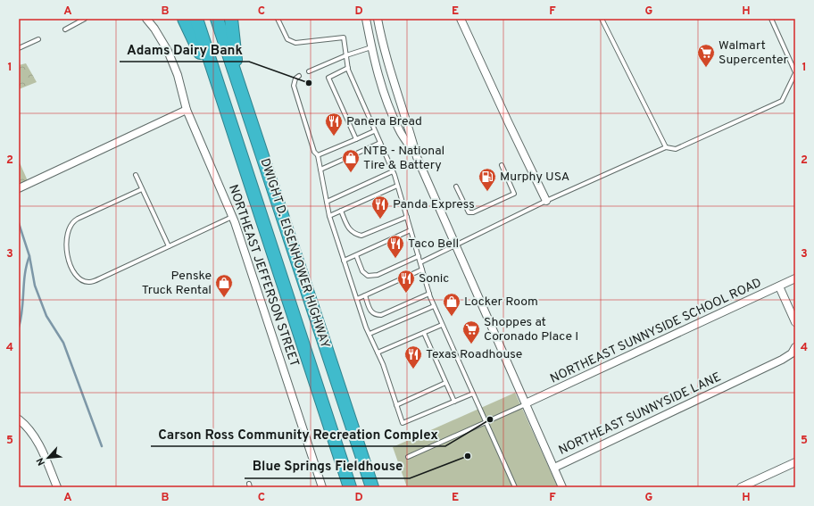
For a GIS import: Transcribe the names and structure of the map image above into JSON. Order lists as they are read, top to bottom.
{
  "streets": {
    "highway": ["DWIGHT D. EISENHOWER HIGHWAY"],
    "street": ["NORTHEAST JEFFERSON STREET", "NORTHEAST SUNNYSIDE SCHOOL ROAD", "NORTHEAST SUNNYSIDE LANE"]
  },
  "places": {
    "supermarket": ["Walmart Supercenter", "Shoppes at Coronado Place I"],
    "other": ["Adams Dairy Bank", "Carson Ross Community Recreation Complex", "Blue Springs Fieldhouse"],
    "restaurant": [
      "Panera Bread",
      "Panda Express",
      "Taco Bell",
      "Sonic",
      "Texas Roadhouse"
    ],
    "shop": ["NTB - National Tire & Battery", "Penske Truck Rental", "Locker Room"],
    "fuel station": ["Murphy USA"]
  },
  "north": "bottom left",
  "grid": {
    "columns": [
      "A",
      "B",
      "C",
      "D",
      "E",
      "F",
      "G",
      "H"
    ],
    "rows": [
      "1",
      "2",
      "3",
      "4",
      "5"
    ]
  }
}
